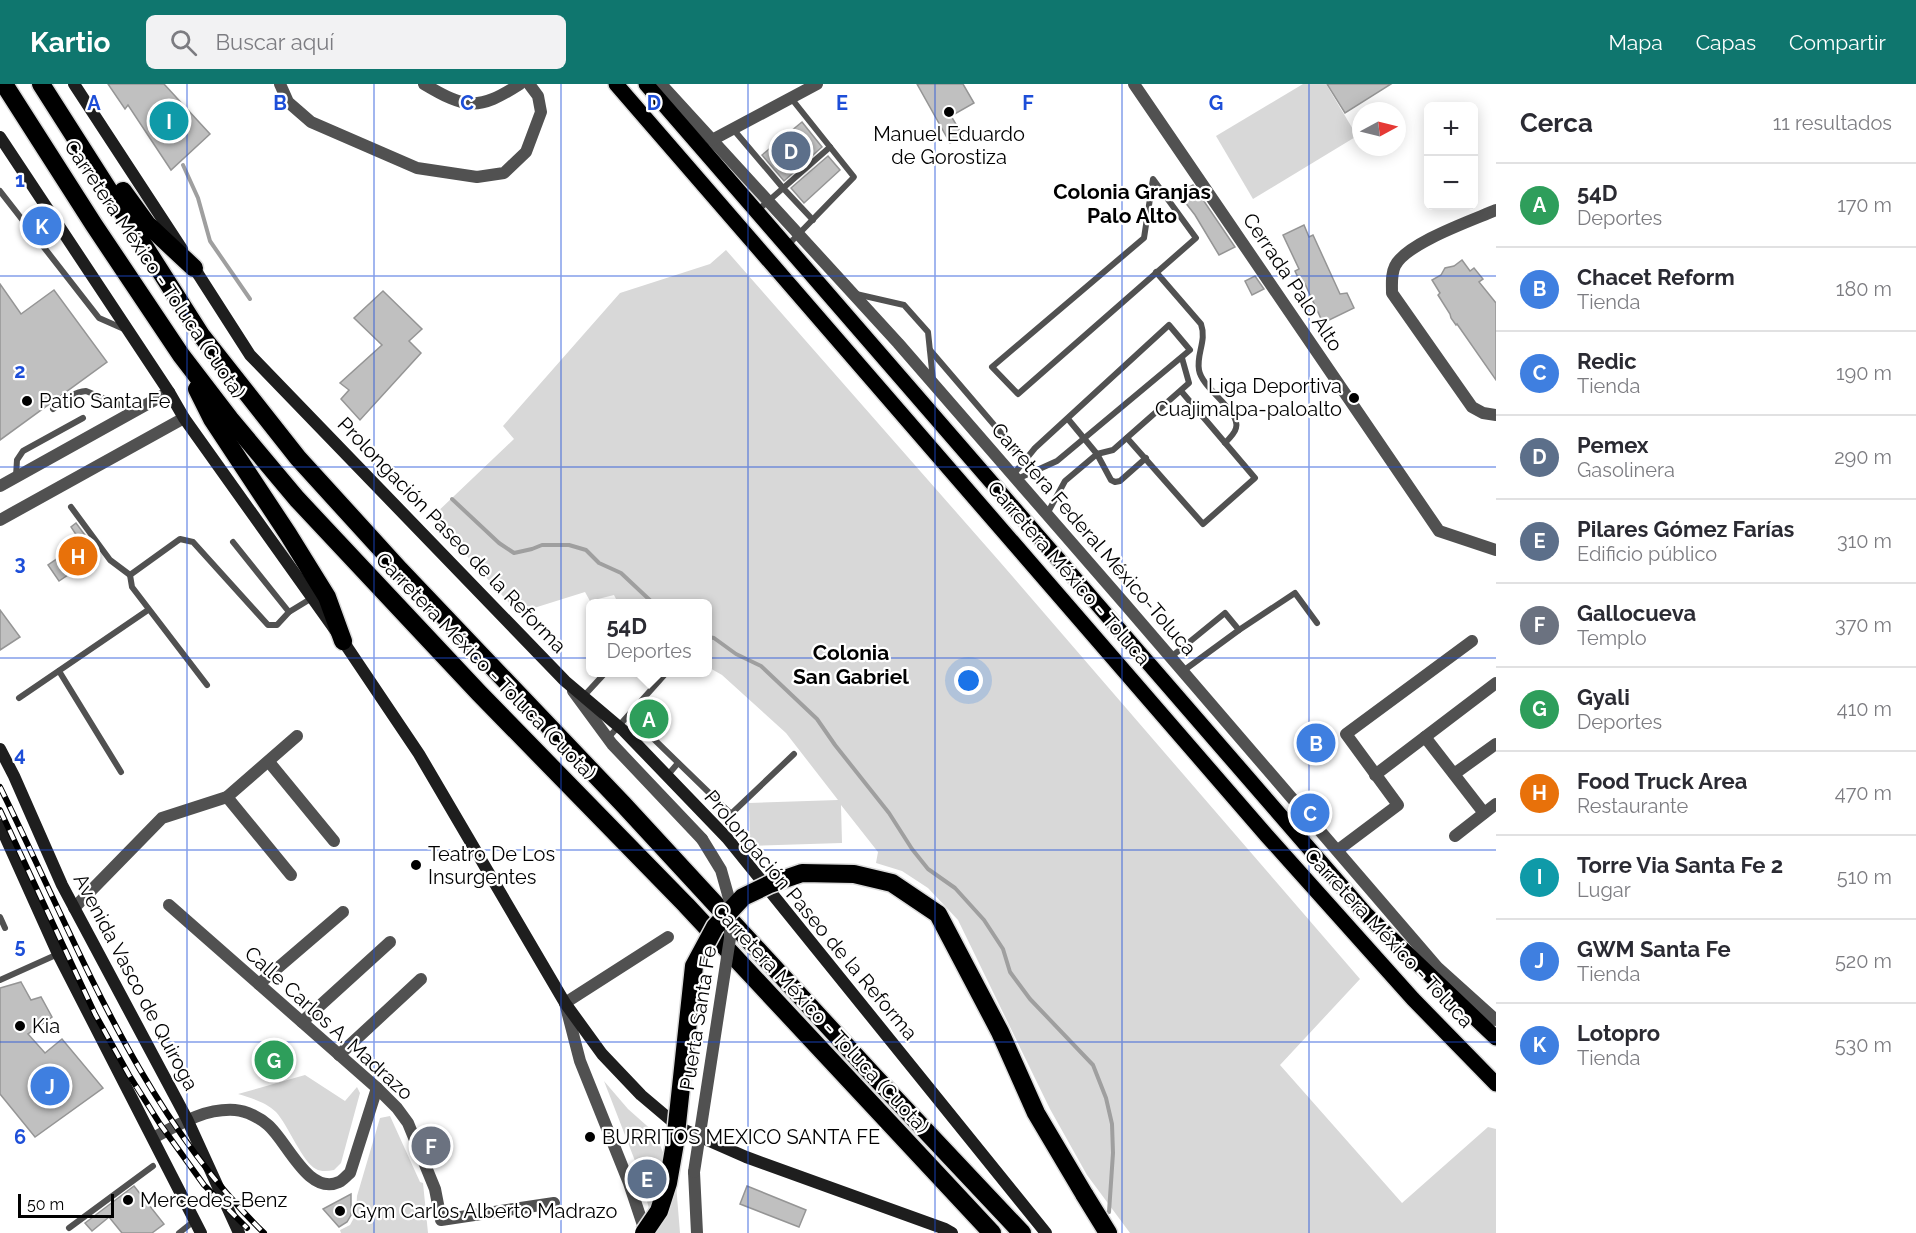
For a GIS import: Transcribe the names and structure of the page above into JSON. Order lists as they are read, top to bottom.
{
  "streets": {
    "highway": ["Carretera México - Toluca (Cuota)"],
    "main road": ["Prolongación Paseo de la Reforma", "Carretera México - Toluca", "Avenida Vasco de Quiroga"],
    "street": [
      "Cerrada Palo Alto",
      "Carretera Federal México-Toluca",
      "Puerta Santa Fe",
      "Calle Carlos A. Madrazo"
    ]
  },
  "crossings": [
    ["Prolongación Paseo de la Reforma", "Puerta Santa Fe"],
    ["Carretera Federal México-Toluca", "Carretera México - Toluca"]
  ],
  "districts": ["Colonia Granjas Palo Alto", "Colonia San Gabriel"],
  "places": [
    "Manuel Eduardo de Gorostiza",
    "Liga Deportiva Cuajimalpa-paloalto",
    "Patio Santa Fe",
    "Teatro De Los Insurgentes",
    "Kia",
    "BURRITOS MEXICO SANTA FE",
    "Mercedes-Benz",
    "Gym Carlos Alberto Madrazo"
  ],
  "scale_bar": "50 m",
  "north": "right",
  "page": {
    "header": "Kartio",
    "search": "Buscar aquí",
    "nav": ["Mapa", "Capas", "Compartir"],
    "heading": ["Cerca", "11 resultados"],
    "pins": [
      "I",
      "D",
      "K",
      "H",
      "A",
      "B",
      "C",
      "G",
      "J",
      "F",
      "E"
    ],
    "map_buttons": ["+", "−"],
    "list": [
      {
        "mark": "A",
        "name": "54D",
        "note": "Deportes",
        "value": "170 m"
      },
      {
        "mark": "B",
        "name": "Chacet Reform",
        "note": "Tienda",
        "value": "180 m"
      },
      {
        "mark": "C",
        "name": "Redic",
        "note": "Tienda",
        "value": "190 m"
      },
      {
        "mark": "D",
        "name": "Pemex",
        "note": "Gasolinera",
        "value": "290 m"
      },
      {
        "mark": "E",
        "name": "Pilares Gómez Farías",
        "note": "Edificio público",
        "value": "310 m"
      },
      {
        "mark": "F",
        "name": "Gallocueva",
        "note": "Templo",
        "value": "370 m"
      },
      {
        "mark": "G",
        "name": "Gyali",
        "note": "Deportes",
        "value": "410 m"
      },
      {
        "mark": "H",
        "name": "Food Truck Area",
        "note": "Restaurante",
        "value": "470 m"
      },
      {
        "mark": "I",
        "name": "Torre Via Santa Fe 2",
        "note": "Lugar",
        "value": "510 m"
      },
      {
        "mark": "J",
        "name": "GWM Santa Fe",
        "note": "Tienda",
        "value": "520 m"
      },
      {
        "mark": "K",
        "name": "Lotopro",
        "note": "Tienda",
        "value": "530 m"
      }
    ],
    "popup": ["54D", "Deportes"],
    "scale": "50 m"
  },
  "grid": {
    "columns": [
      "A",
      "B",
      "C",
      "D",
      "E",
      "F",
      "G"
    ],
    "rows": [
      "1",
      "2",
      "3",
      "4",
      "5",
      "6"
    ]
  }
}
